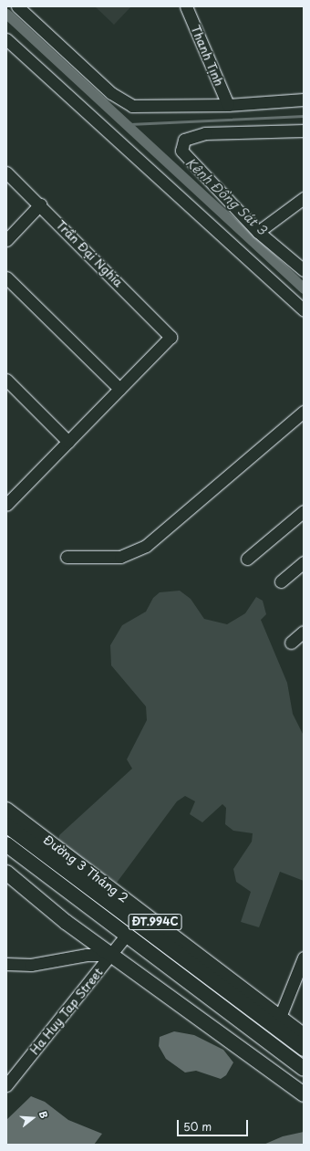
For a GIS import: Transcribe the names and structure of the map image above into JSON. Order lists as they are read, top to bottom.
{
  "streets": {
    "main road": ["Đường 3 Tháng 2", "ĐT.994C"],
    "street": ["Thanh Tịnh", "Trần Đại Nghĩa", "Ha Huy Tap Street"]
  },
  "crossings": [
    ["ĐT.994C", "Ha Huy Tap Street"]
  ],
  "water": ["Kênh Đồng Sát 3"],
  "scale_bar": "50 m",
  "north": "right"
}
